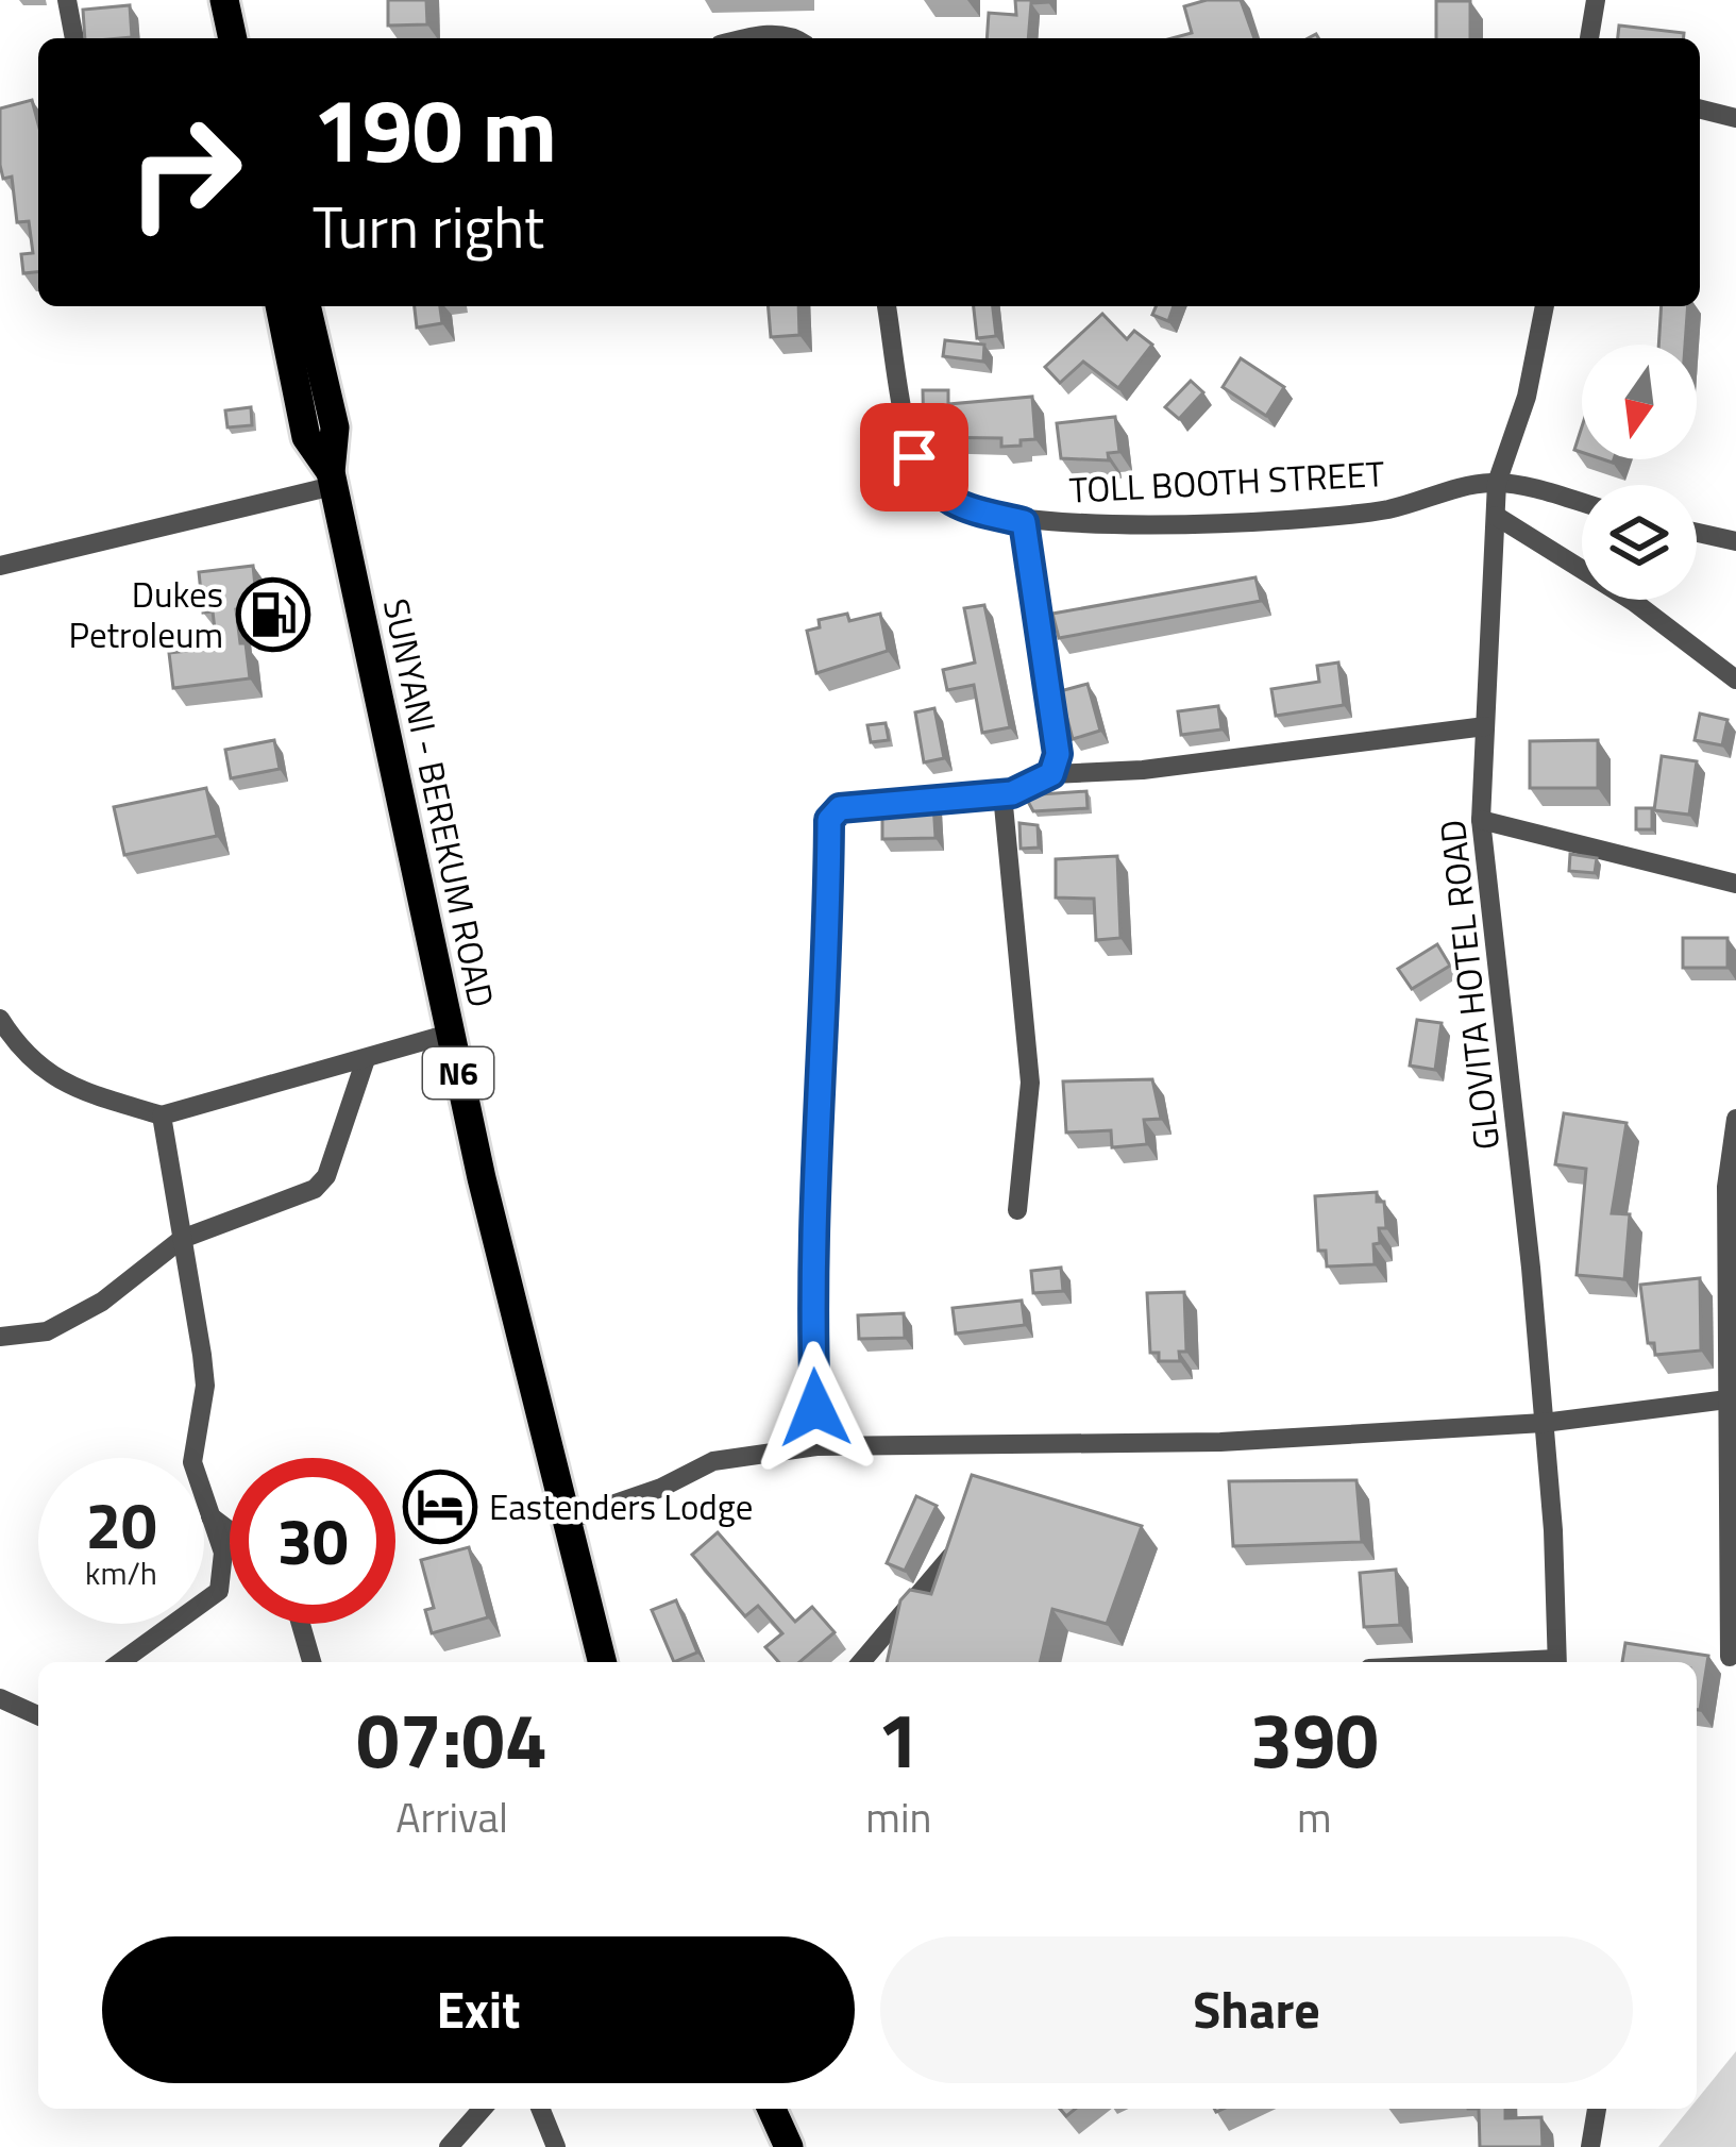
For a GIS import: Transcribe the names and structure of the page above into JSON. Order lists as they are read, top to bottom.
{
  "streets": {
    "main road": ["SUNYANI - BEREKUM ROAD", "N6"],
    "street": ["TOLL BOOTH STREET", "GLOVITA HOTEL ROAD"]
  },
  "crossings": [
    ["TOLL BOOTH STREET", "GLOVITA HOTEL ROAD"]
  ],
  "places": {
    "fuel station": ["Dukes Petroleum"],
    "hotel": ["Eastenders Lodge"]
  },
  "north": "bottom",
  "page": {
    "turn": ["190 m", "Turn right"],
    "speed": "20 km/h",
    "limit": "30",
    "eta": [
      "07:04",
      "Arrival",
      "1",
      "min",
      "390",
      "m"
    ],
    "buttons": ["Exit", "Share"]
  }
}
